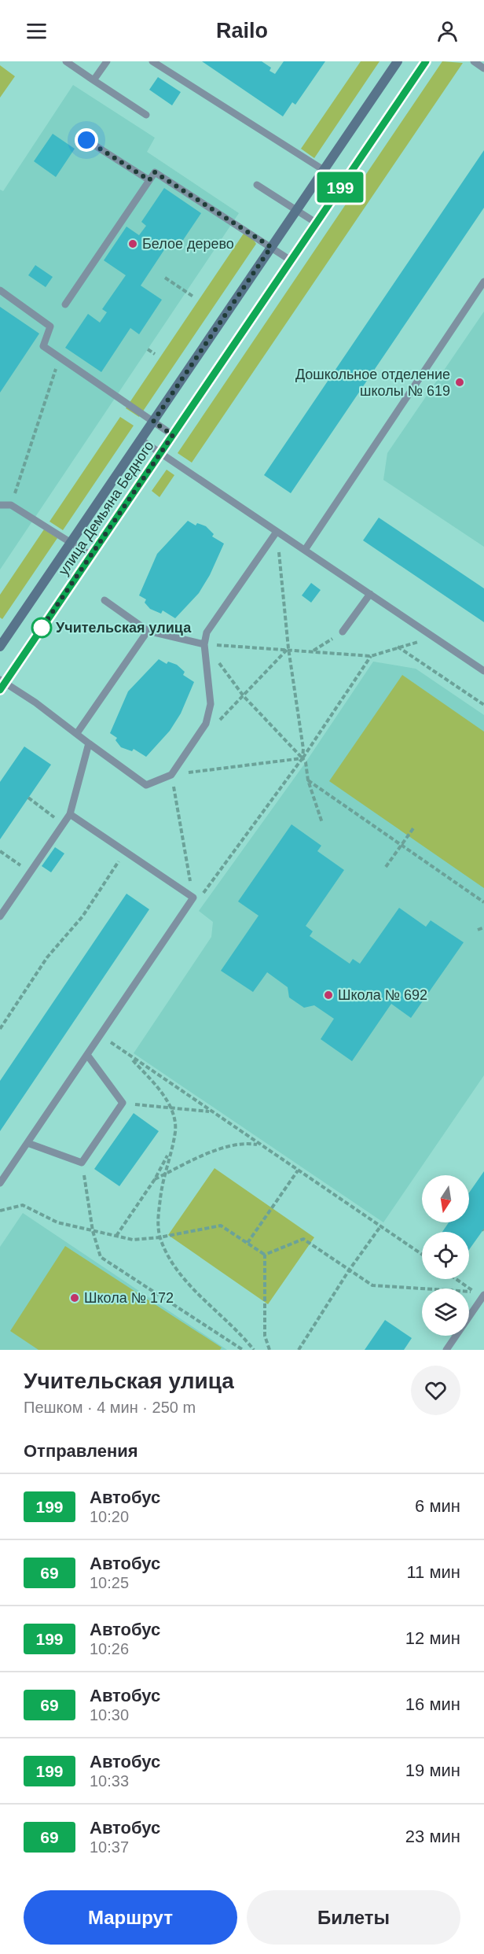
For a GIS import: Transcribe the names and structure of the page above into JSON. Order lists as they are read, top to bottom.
{
  "streets": {
    "street": ["улица Демьяна Бедного"]
  },
  "places": [
    "Белое дерево",
    "Дошкольное отделение школы № 619",
    "Учительская улица",
    "Школа № 692",
    "Школа № 172"
  ],
  "lines": ["bus line 199"],
  "north": "bottom",
  "page": {
    "header": "Railo",
    "on_map": "199",
    "heading": [
      ["Учительская улица", "Пешком · 4 мин · 250 m"],
      "Отправления"
    ],
    "list": [
      {
        "mark": "199",
        "name": "Автобус",
        "note": "10:20",
        "value": "6 мин"
      },
      {
        "mark": "69",
        "name": "Автобус",
        "note": "10:25",
        "value": "11 мин"
      },
      {
        "mark": "199",
        "name": "Автобус",
        "note": "10:26",
        "value": "12 мин"
      },
      {
        "mark": "69",
        "name": "Автобус",
        "note": "10:30",
        "value": "16 мин"
      },
      {
        "mark": "199",
        "name": "Автобус",
        "note": "10:33",
        "value": "19 мин"
      },
      {
        "mark": "69",
        "name": "Автобус",
        "note": "10:37",
        "value": "23 мин"
      }
    ],
    "buttons": ["Маршрут", "Билеты"]
  }
}
